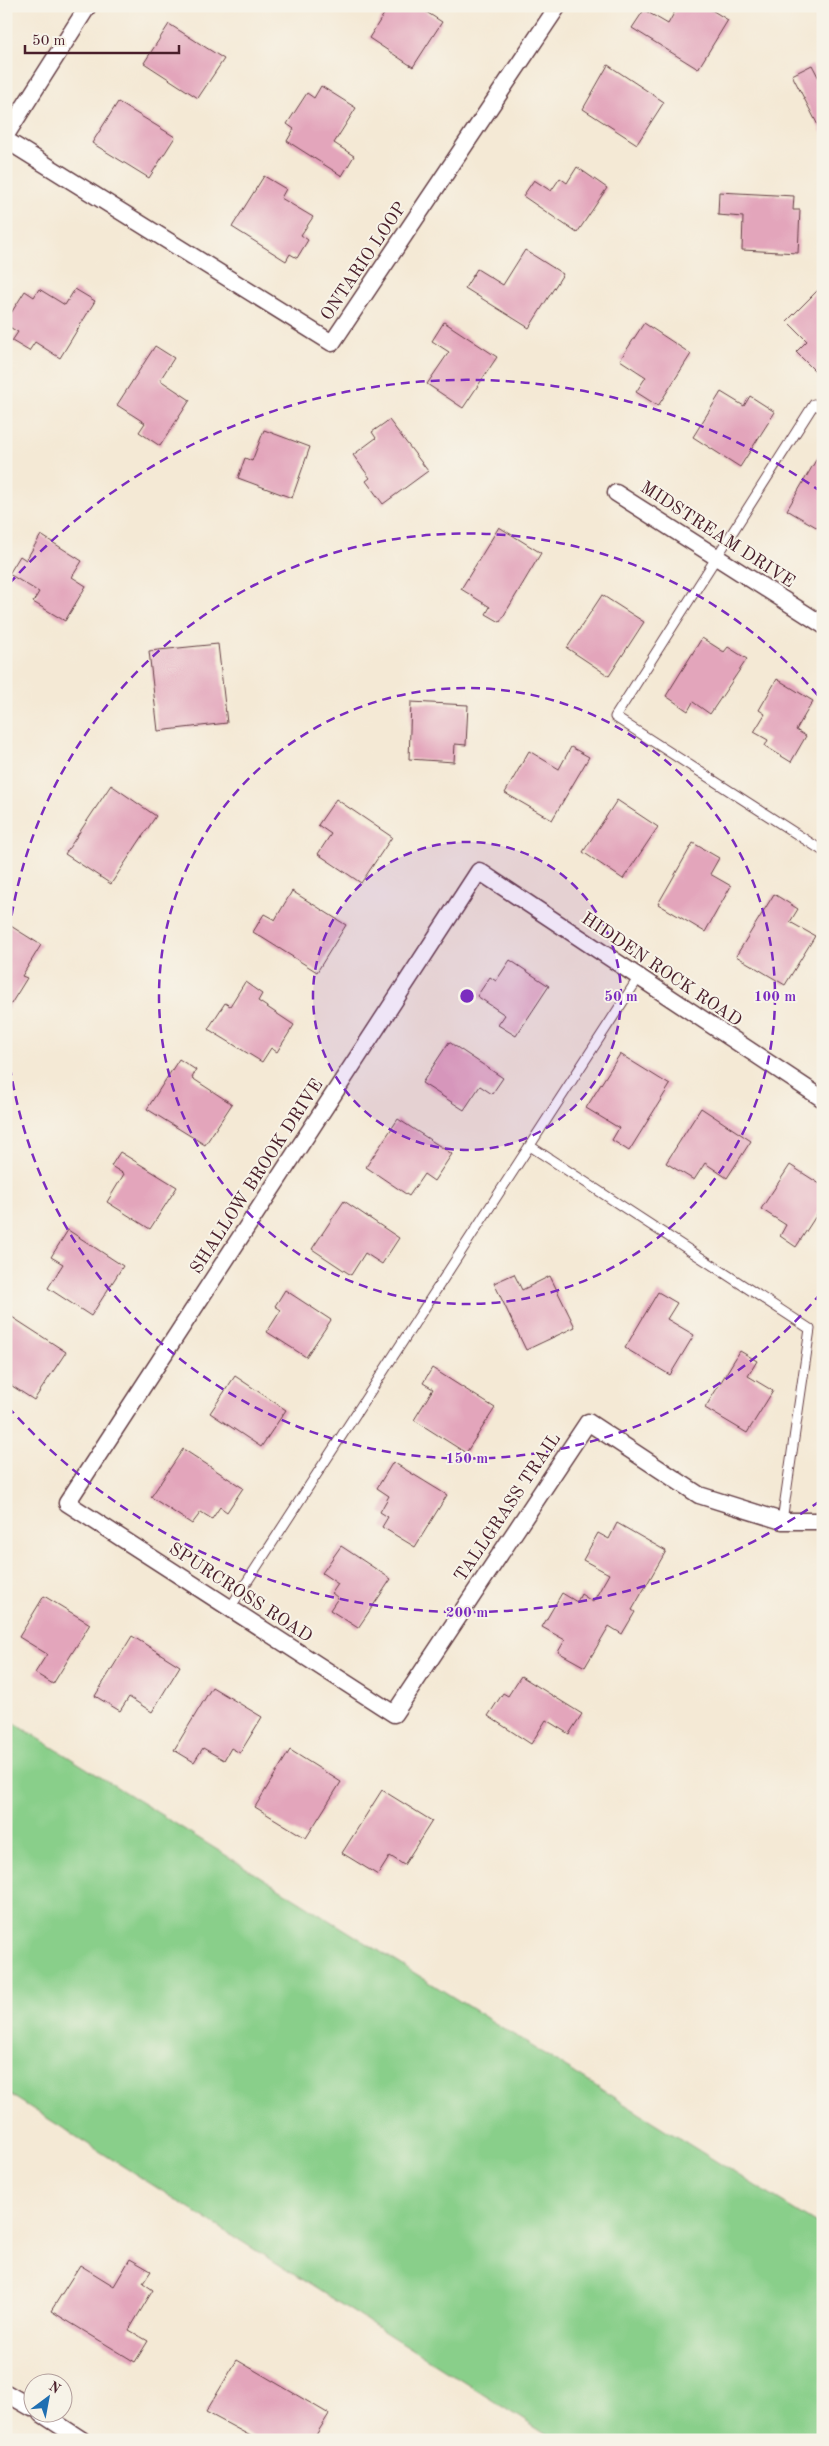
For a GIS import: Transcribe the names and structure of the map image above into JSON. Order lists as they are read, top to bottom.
{
  "streets": {
    "street": [
      "ONTARIO LOOP",
      "MIDSTREAM DRIVE",
      "HIDDEN ROCK ROAD",
      "SHALLOW BROOK DRIVE",
      "TALLGRASS TRAIL",
      "SPURCROSS ROAD"
    ]
  },
  "crossings": [
    ["HIDDEN ROCK ROAD", "SHALLOW BROOK DRIVE"],
    ["SHALLOW BROOK DRIVE", "SPURCROSS ROAD"],
    ["TALLGRASS TRAIL", "SPURCROSS ROAD"]
  ],
  "scale_bar": "50 m",
  "north": "top right",
  "rings": [
    "50 m",
    "100 m",
    "150 m",
    "200 m"
  ]
}
